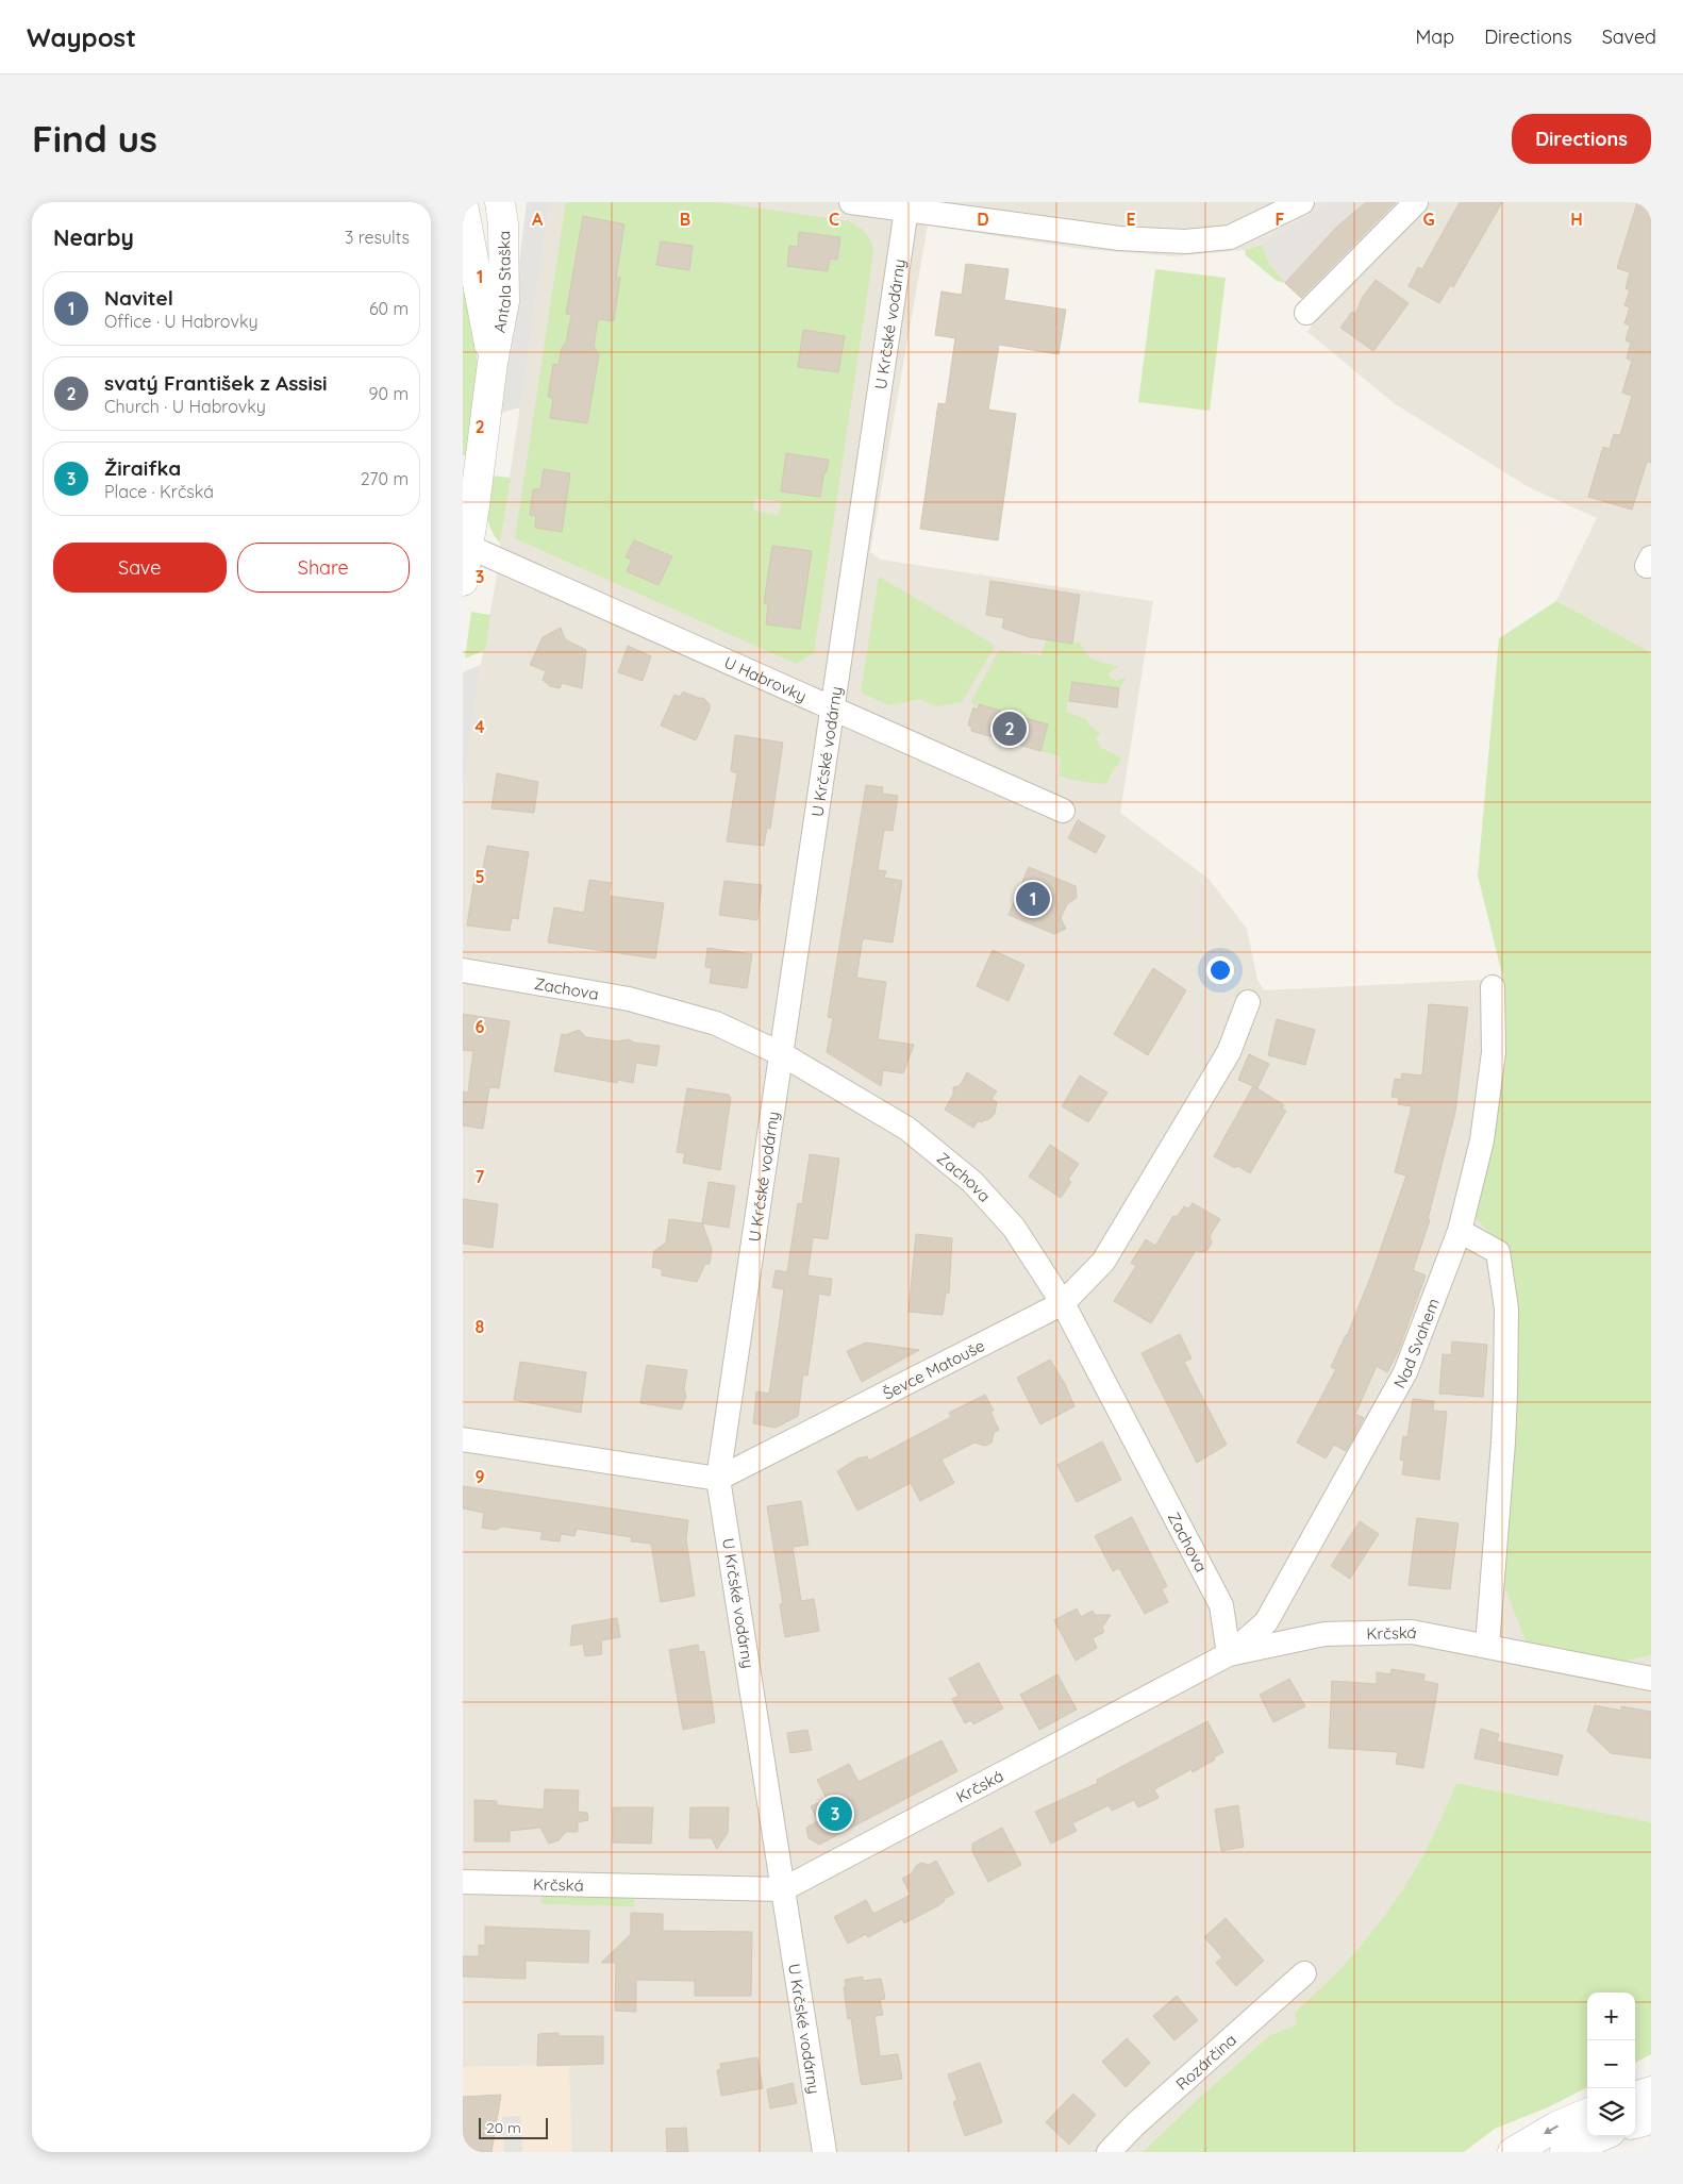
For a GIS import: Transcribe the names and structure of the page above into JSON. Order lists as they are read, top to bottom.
{
  "streets": {
    "street": [
      "Antala Staška",
      "U Krčské vodárny",
      "U Habrovky",
      "Zachova",
      "Nad Svahem",
      "Ševce Matouše",
      "Krčská",
      "Rozárčina"
    ]
  },
  "crossings": [
    ["Antala Staška", "U Habrovky"],
    ["U Krčské vodárny", "U Habrovky"],
    ["U Krčské vodárny", "Zachova"],
    ["U Krčské vodárny", "Ševce Matouše"],
    ["U Krčské vodárny", "Krčská"],
    ["Zachova", "Nad Svahem"],
    ["Zachova", "Ševce Matouše"],
    ["Zachova", "Krčská"],
    ["Nad Svahem", "Krčská"]
  ],
  "scale_bar": "20 m",
  "page": {
    "header": "Waypost",
    "nav": ["Map", "Directions", "Saved"],
    "buttons": [
      "Directions",
      ["Save", "Share"]
    ],
    "title": "Find us",
    "heading": ["Nearby", "3 results"],
    "list": [
      {
        "mark": "1",
        "name": "Navitel",
        "note": "Office · U Habrovky",
        "value": "60 m"
      },
      {
        "mark": "2",
        "name": "svatý František z Assisi",
        "note": "Church · U Habrovky",
        "value": "90 m"
      },
      {
        "mark": "3",
        "name": "Žiraifka",
        "note": "Place · Krčská",
        "value": "270 m"
      }
    ],
    "pins": ["2", "1", "3"],
    "map_buttons": ["+", "−"],
    "scale": "20 m"
  },
  "grid": {
    "columns": [
      "A",
      "B",
      "C",
      "D",
      "E",
      "F",
      "G",
      "H"
    ],
    "rows": [
      "1",
      "2",
      "3",
      "4",
      "5",
      "6",
      "7",
      "8",
      "9"
    ]
  }
}
